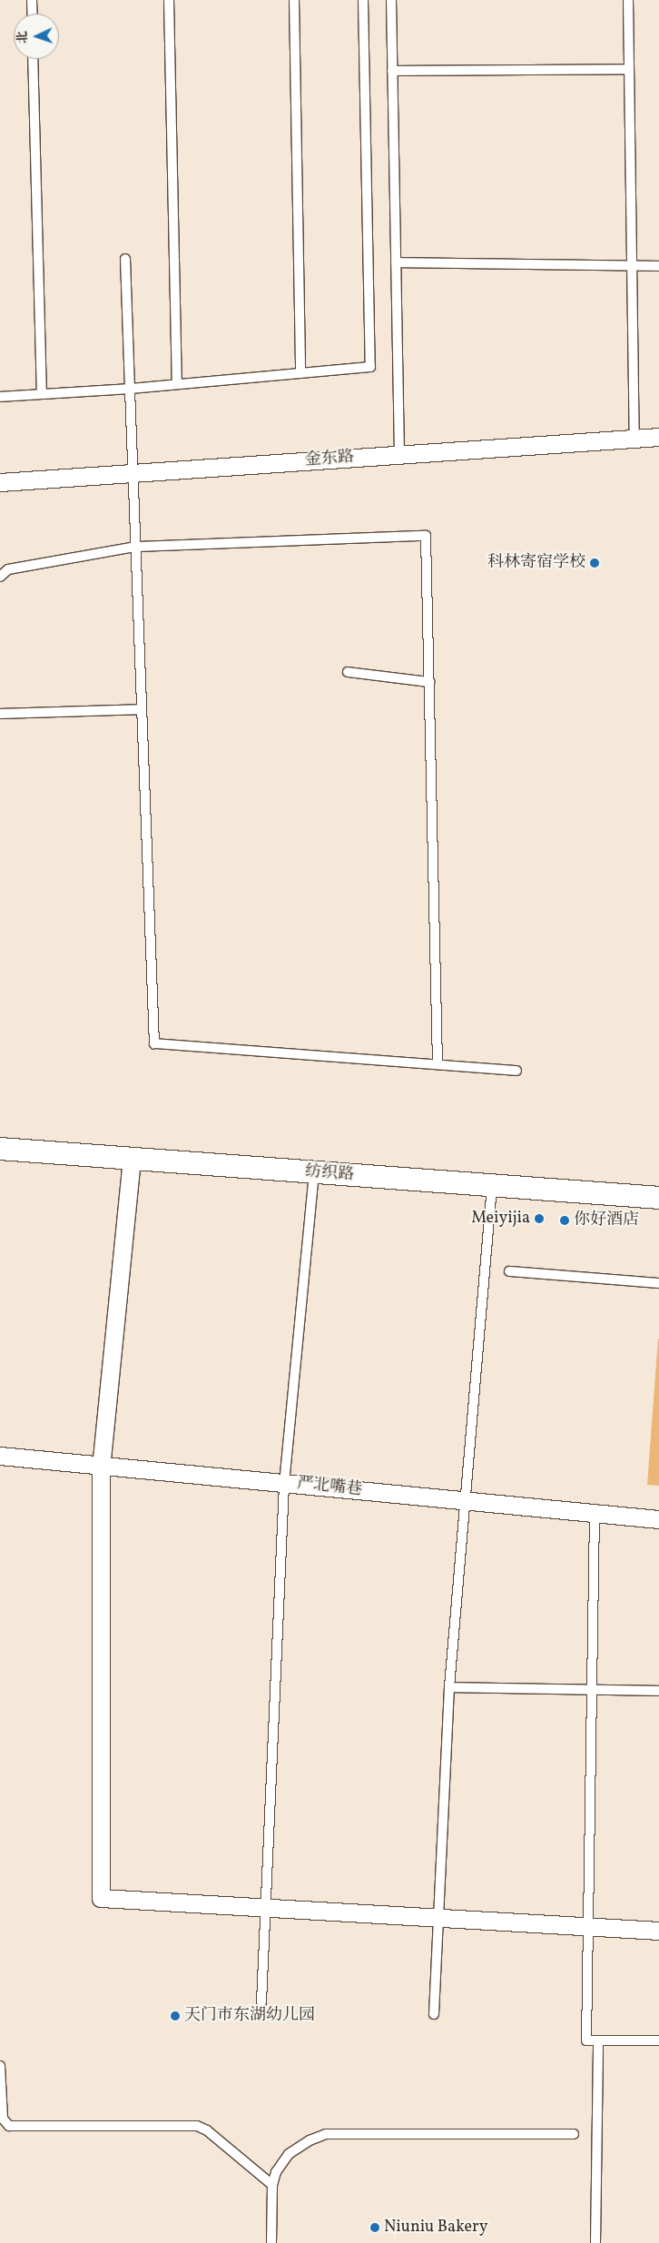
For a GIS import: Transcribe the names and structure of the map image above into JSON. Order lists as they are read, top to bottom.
{
  "streets": {
    "street": ["金东路", "纺织路", "严北嘴巷"]
  },
  "places": [
    "科林寄宿学校",
    "Meiyijia",
    "你好酒店",
    "天门市东湖幼儿园",
    "Niuniu Bakery"
  ],
  "north": "left"
}
